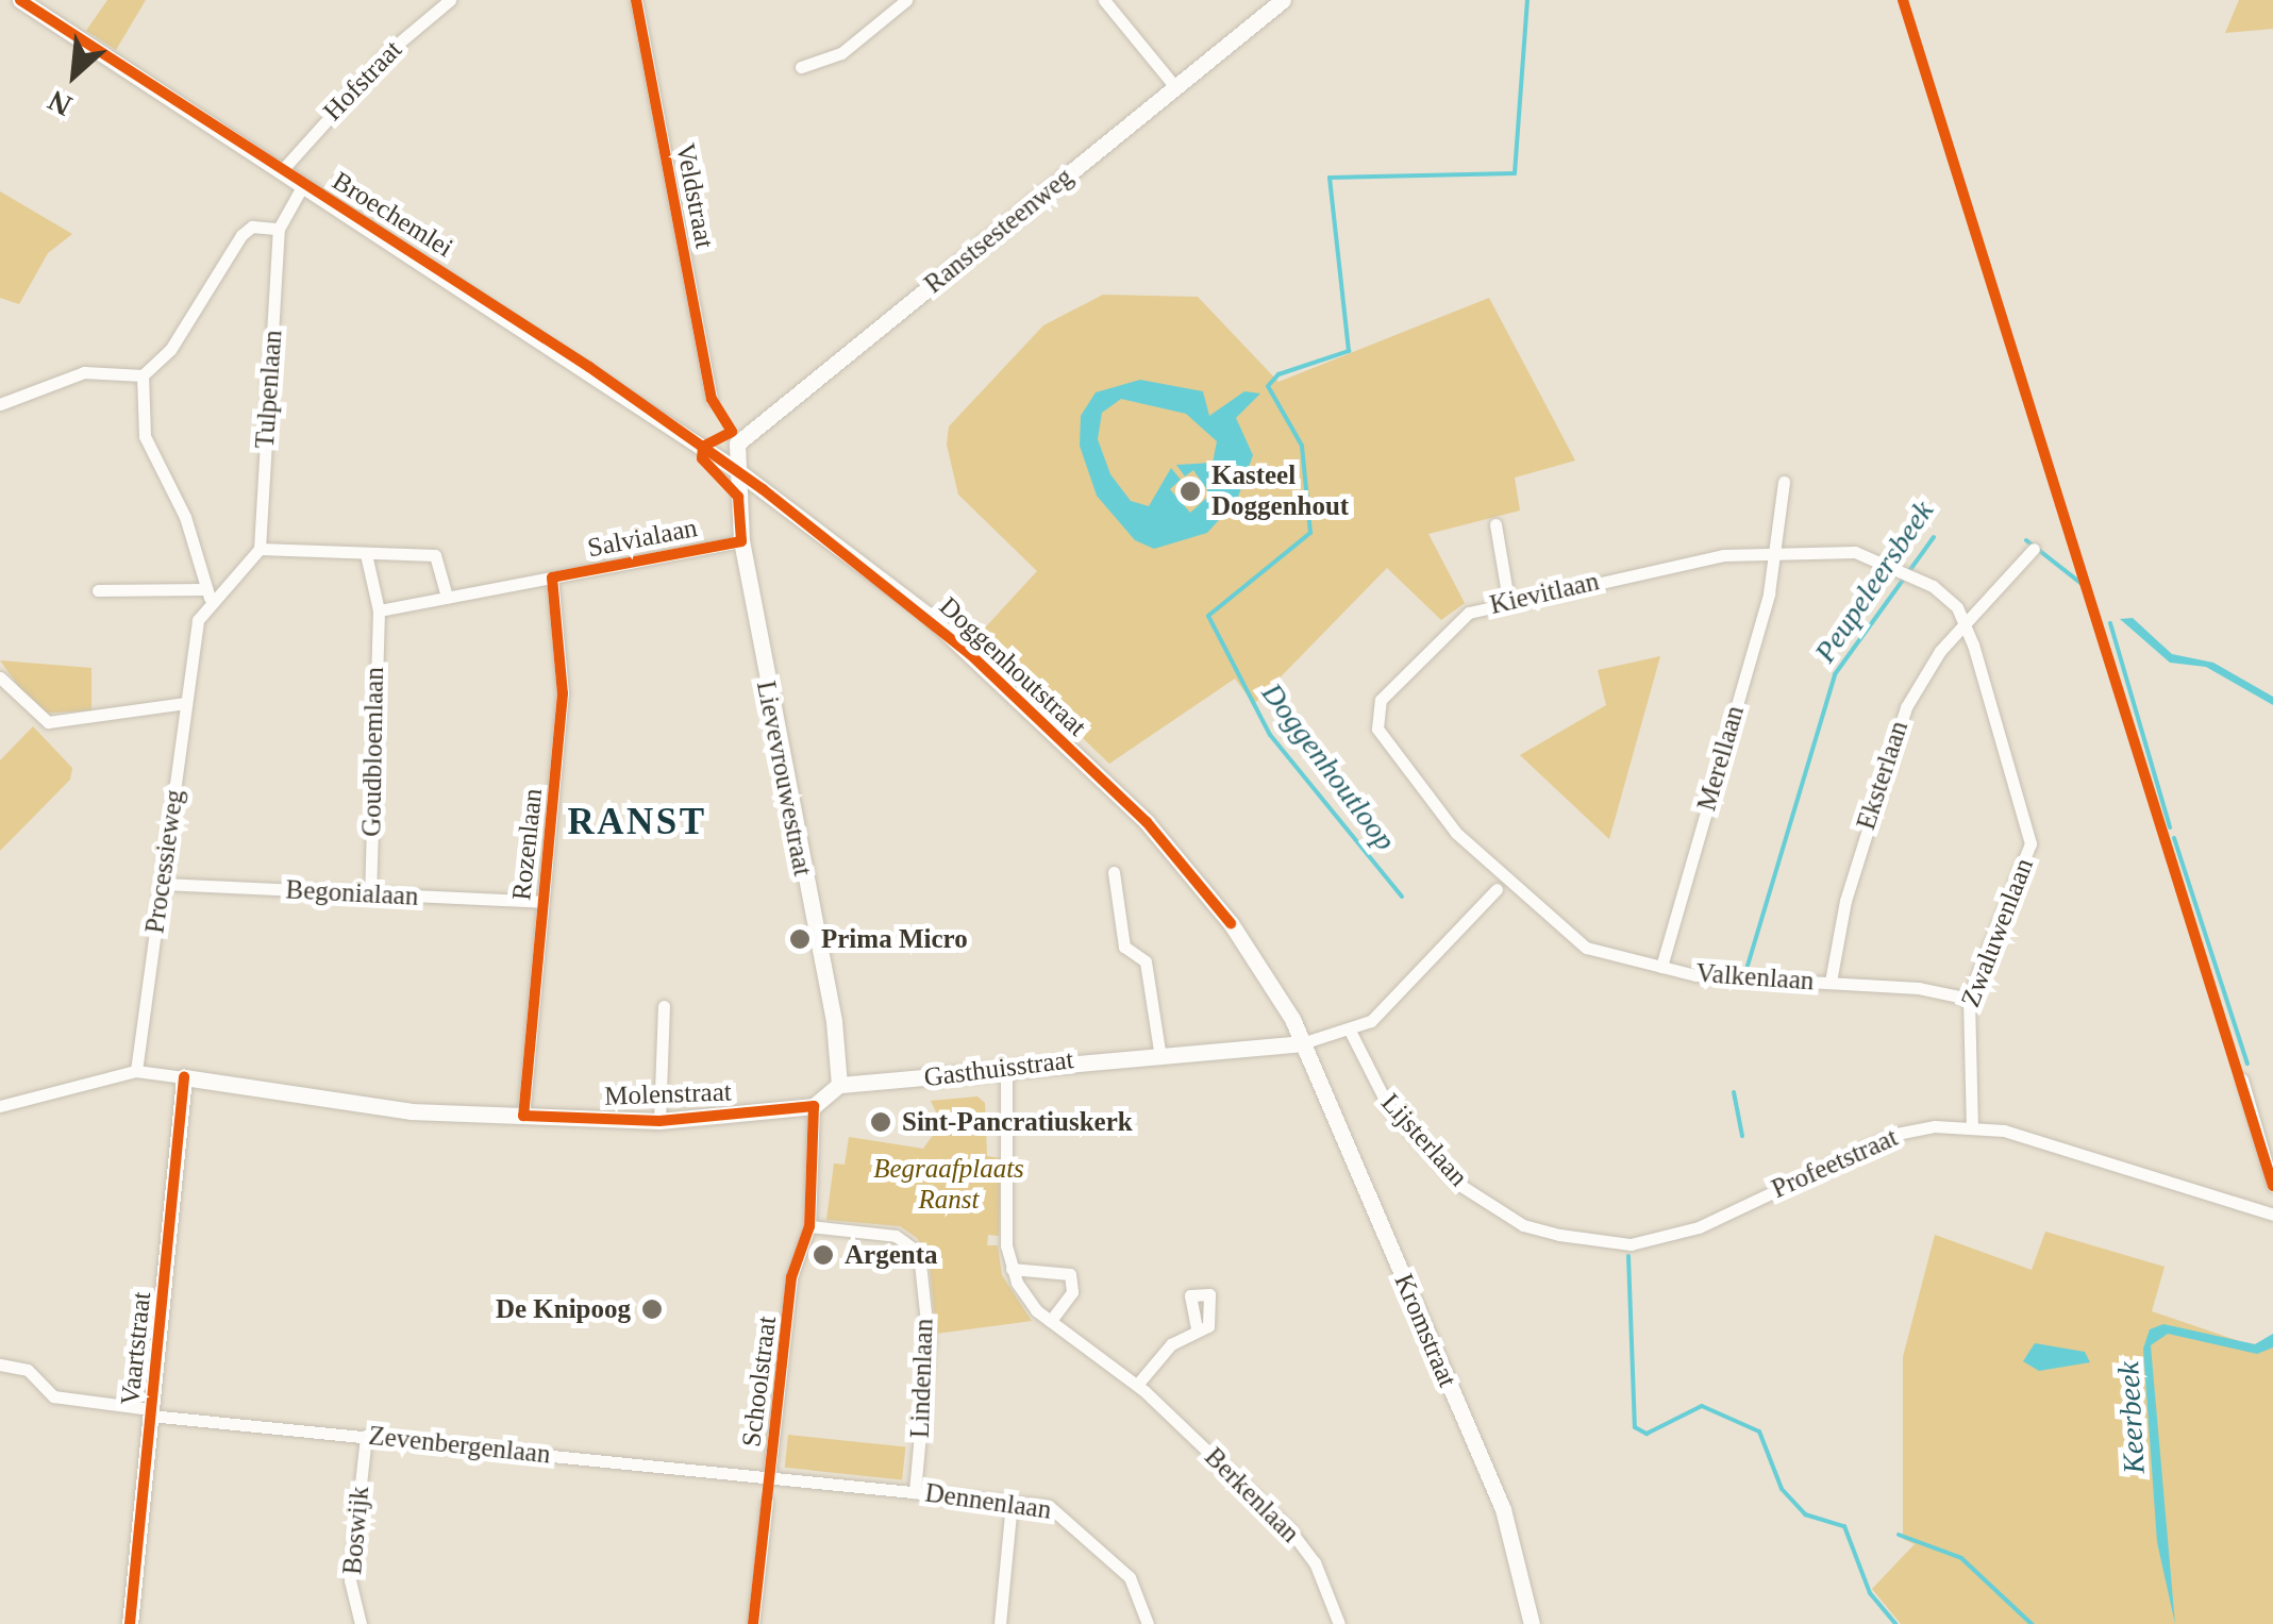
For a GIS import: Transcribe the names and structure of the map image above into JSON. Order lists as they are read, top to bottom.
{
  "streets": {
    "street": [
      "Hofstraat",
      "Veldstraat",
      "Broechemlei",
      "Ranstsesteenweg",
      "Tulpenlaan",
      "Salvialaan",
      "Kievitlaan",
      "Doggenhoutstraat",
      "Goudbloemlaan",
      "Merellaan",
      "Eksterlaan",
      "Lievevrouwestraat",
      "Rozenlaan",
      "Processieweg",
      "Begonialaan",
      "Zwaluwenlaan",
      "Valkenlaan",
      "Gasthuisstraat",
      "Molenstraat",
      "Lijsterlaan",
      "Profeetstraat",
      "Kromstraat",
      "Vaartstraat",
      "Lindenlaan",
      "Schoolstraat",
      "Zevenbergenlaan",
      "Berkenlaan",
      "Dennenlaan",
      "Boswijk"
    ]
  },
  "crossings": [
    ["Hofstraat", "Broechemlei"],
    ["Broechemlei", "Ranstsesteenweg"],
    ["Broechemlei", "Doggenhoutstraat"],
    ["Broechemlei", "Lievevrouwestraat"],
    ["Ranstsesteenweg", "Doggenhoutstraat"],
    ["Ranstsesteenweg", "Lievevrouwestraat"],
    ["Salvialaan", "Goudbloemlaan"],
    ["Salvialaan", "Lievevrouwestraat"],
    ["Salvialaan", "Rozenlaan"],
    ["Kievitlaan", "Merellaan"],
    ["Kievitlaan", "Eksterlaan"],
    ["Kievitlaan", "Zwaluwenlaan"],
    ["Kievitlaan", "Valkenlaan"],
    ["Doggenhoutstraat", "Lievevrouwestraat"],
    ["Doggenhoutstraat", "Gasthuisstraat"],
    ["Doggenhoutstraat", "Kromstraat"],
    ["Goudbloemlaan", "Begonialaan"],
    ["Merellaan", "Valkenlaan"],
    ["Eksterlaan", "Zwaluwenlaan"],
    ["Eksterlaan", "Valkenlaan"],
    ["Lievevrouwestraat", "Gasthuisstraat"],
    ["Rozenlaan", "Begonialaan"],
    ["Rozenlaan", "Molenstraat"],
    ["Processieweg", "Begonialaan"],
    ["Processieweg", "Molenstraat"],
    ["Zwaluwenlaan", "Valkenlaan"],
    ["Zwaluwenlaan", "Profeetstraat"],
    ["Gasthuisstraat", "Kromstraat"],
    ["Molenstraat", "Vaartstraat"],
    ["Molenstraat", "Schoolstraat"],
    ["Lijsterlaan", "Profeetstraat"],
    ["Vaartstraat", "Zevenbergenlaan"],
    ["Lindenlaan", "Schoolstraat"],
    ["Lindenlaan", "Dennenlaan"],
    ["Schoolstraat", "Zevenbergenlaan"],
    ["Schoolstraat", "Dennenlaan"],
    ["Zevenbergenlaan", "Dennenlaan"],
    ["Zevenbergenlaan", "Boswijk"]
  ],
  "districts": ["RANST"],
  "water": ["Peupeleersbeek", "Doggenhoutloop", "Keerbeek"],
  "parks": ["Begraafplaats Ranst"],
  "places": [
    "Kasteel Doggenhout",
    "Prima Micro",
    "Sint-Pancratiuskerk",
    "Argenta",
    "De Knipoog"
  ],
  "north": "bottom left"
}
